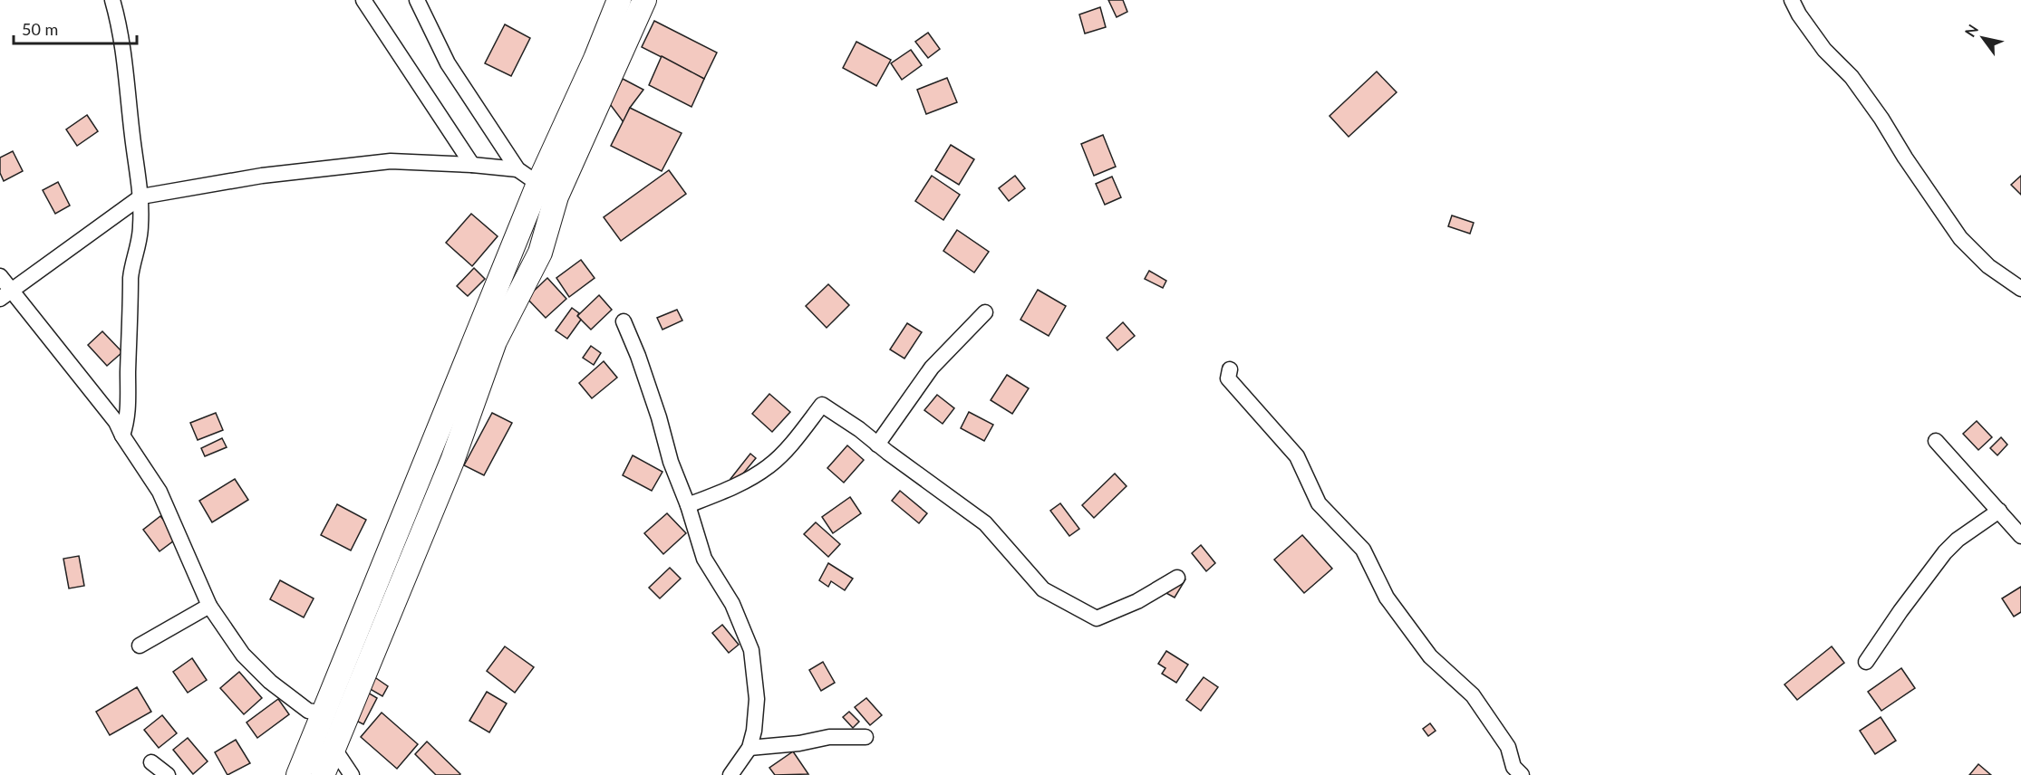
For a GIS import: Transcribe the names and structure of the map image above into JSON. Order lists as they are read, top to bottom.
{
  "scale_bar": "50 m",
  "north": "top left"
}
